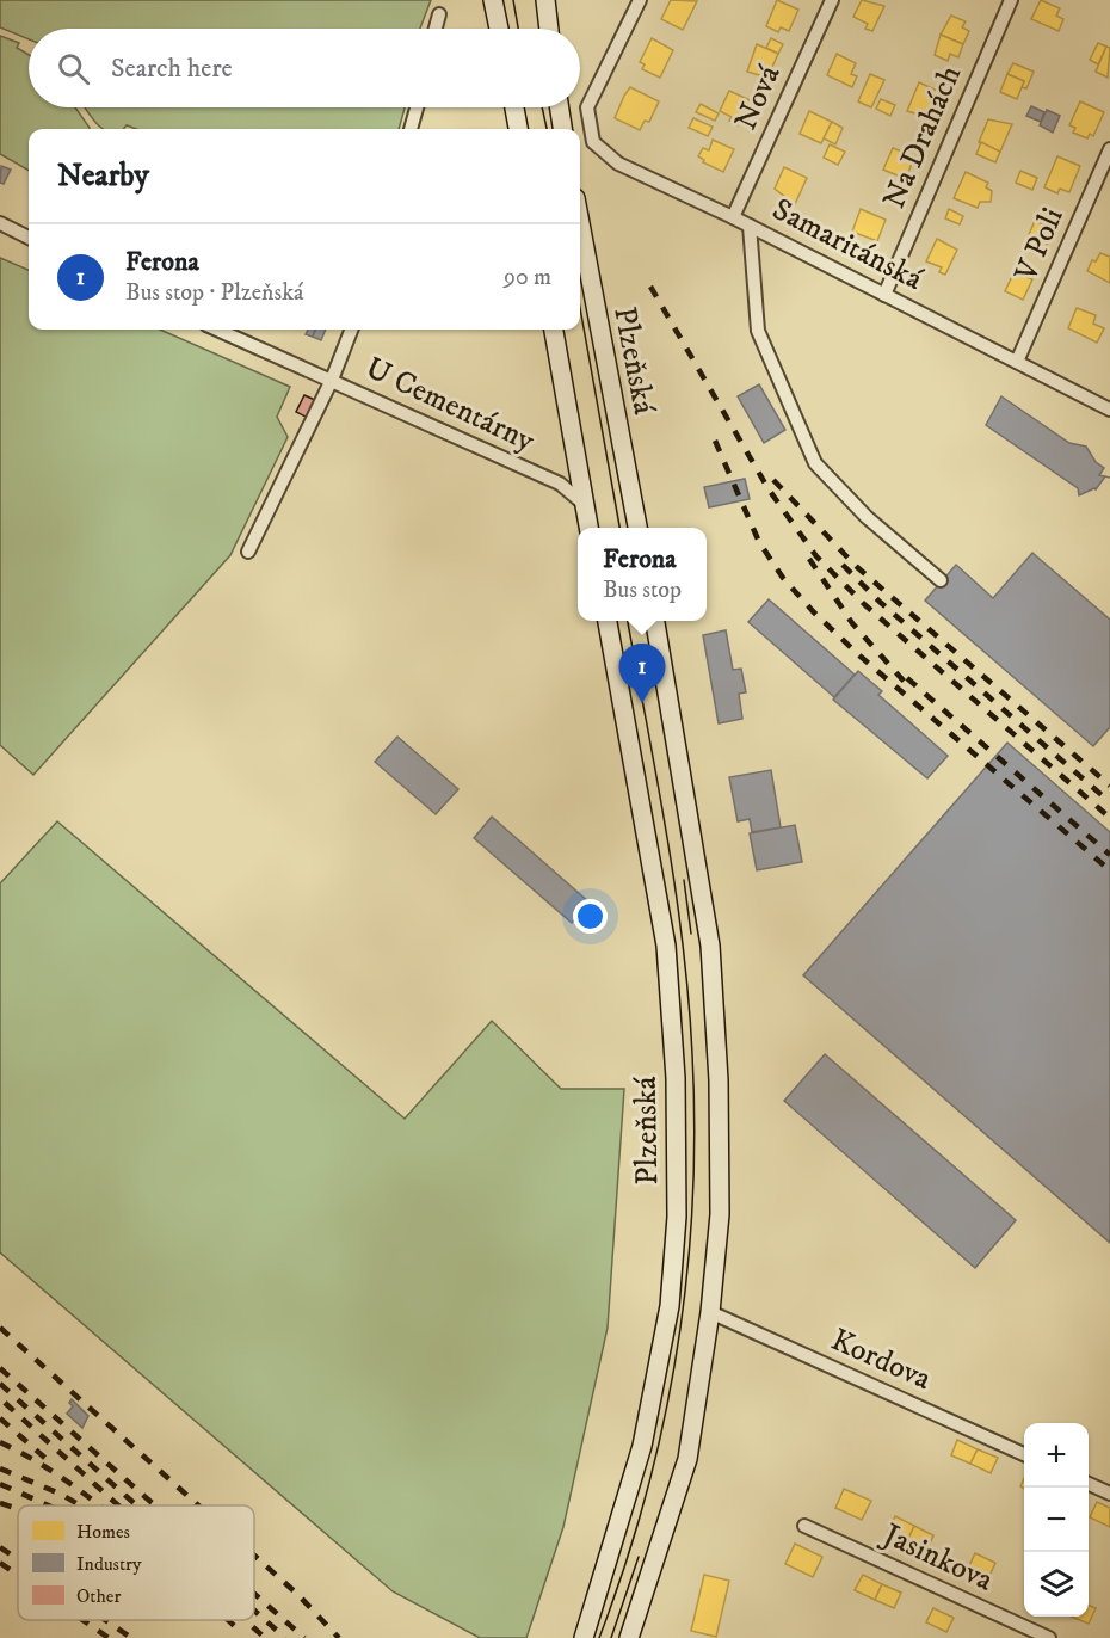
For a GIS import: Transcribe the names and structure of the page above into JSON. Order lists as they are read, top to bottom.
{
  "streets": {
    "main road": ["Plzeňská"],
    "street": [
      "Nová",
      "Na Drahách",
      "Samaritánská",
      "V Poli",
      "U Cementárny",
      "Kordova",
      "Jasinkova"
    ]
  },
  "crossings": [
    ["Nová", "Samaritánská"],
    ["Na Drahách", "Samaritánská"],
    ["Samaritánská", "V Poli"]
  ],
  "legend": ["Homes", "Industry", "Other"],
  "page": {
    "search": "Search here",
    "heading": "Nearby",
    "list": [
      {
        "mark": "1",
        "name": "Ferona",
        "note": "Bus stop · Plzeňská",
        "value": "90 m"
      }
    ],
    "popup": ["Ferona", "Bus stop"],
    "pins": "1",
    "map_buttons": ["+", "−"]
  }
}
